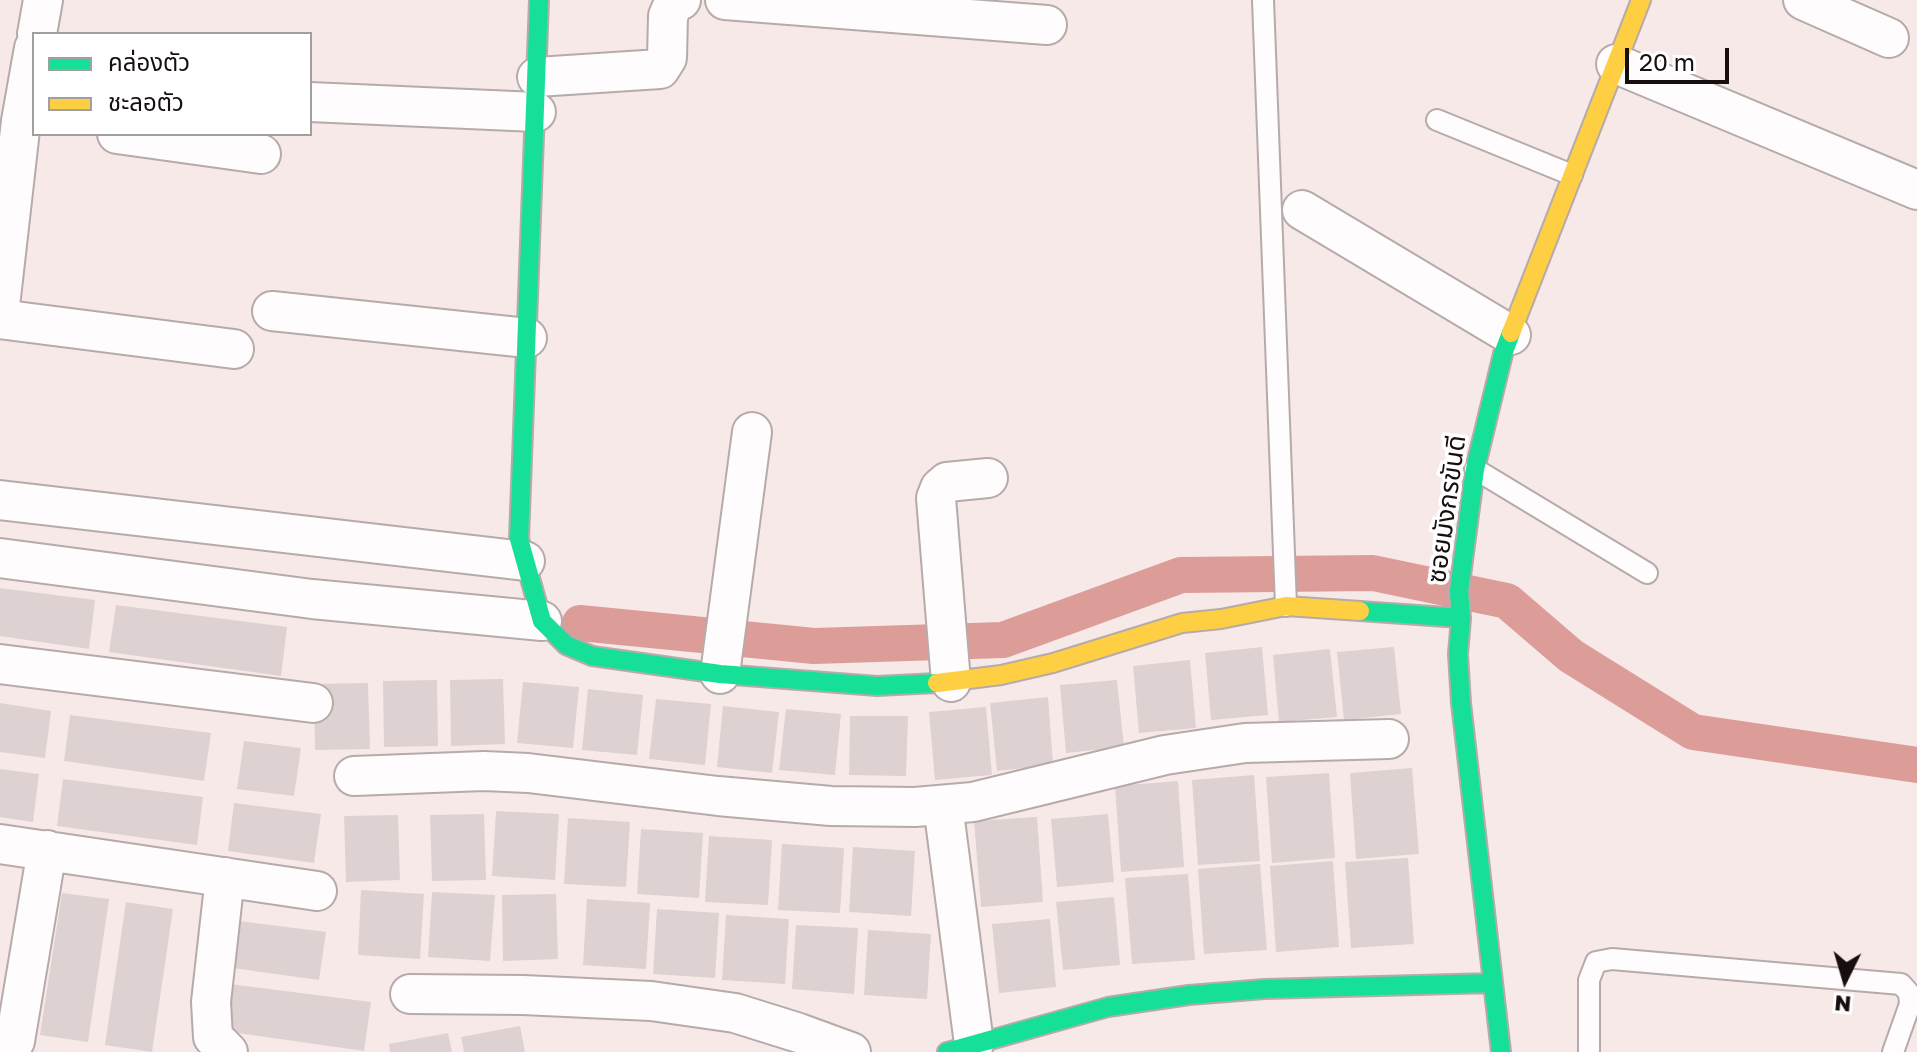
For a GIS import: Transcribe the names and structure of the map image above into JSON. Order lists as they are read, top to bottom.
{
  "streets": {
    "street": ["ซอยมังกรขันดี"]
  },
  "legend": ["คล่องตัว", "ชะลอตัว"],
  "scale_bar": "20 m",
  "north": "bottom"
}
